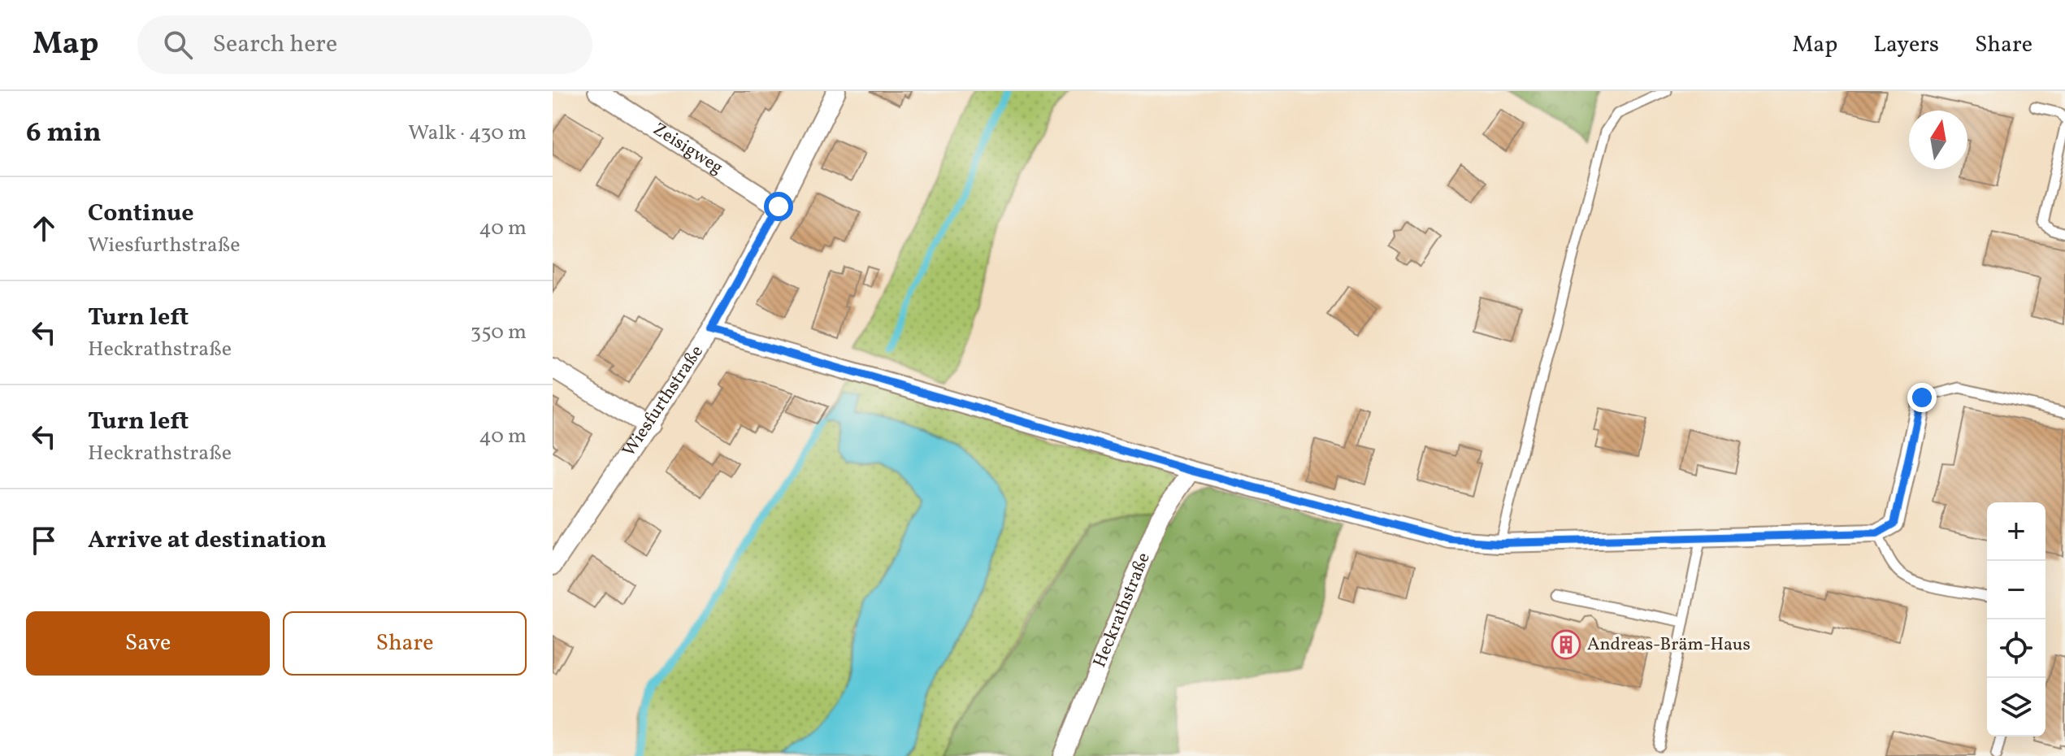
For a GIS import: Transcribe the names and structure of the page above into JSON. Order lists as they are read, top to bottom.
{
  "streets": {
    "street": ["Zeisigweg", "Wiesfurthstraße", "Heckrathstraße"]
  },
  "crossings": [
    ["Zeisigweg", "Wiesfurthstraße"]
  ],
  "places": {
    "building": ["Andreas-Bräm-Haus"]
  },
  "north": "top",
  "page": {
    "header": "Map",
    "search": "Search here",
    "nav": ["Map", "Layers", "Share"],
    "heading": ["6 min", "Walk · 430 m"],
    "list": [
      ["Continue", "Wiesfurthstraße", "40 m"],
      ["Turn left", "Heckrathstraße", "350 m"],
      ["Turn left", "Heckrathstraße", "40 m"],
      "Arrive at destination"
    ],
    "map_buttons": ["+", "−"],
    "buttons": ["Save", "Share"]
  }
}
